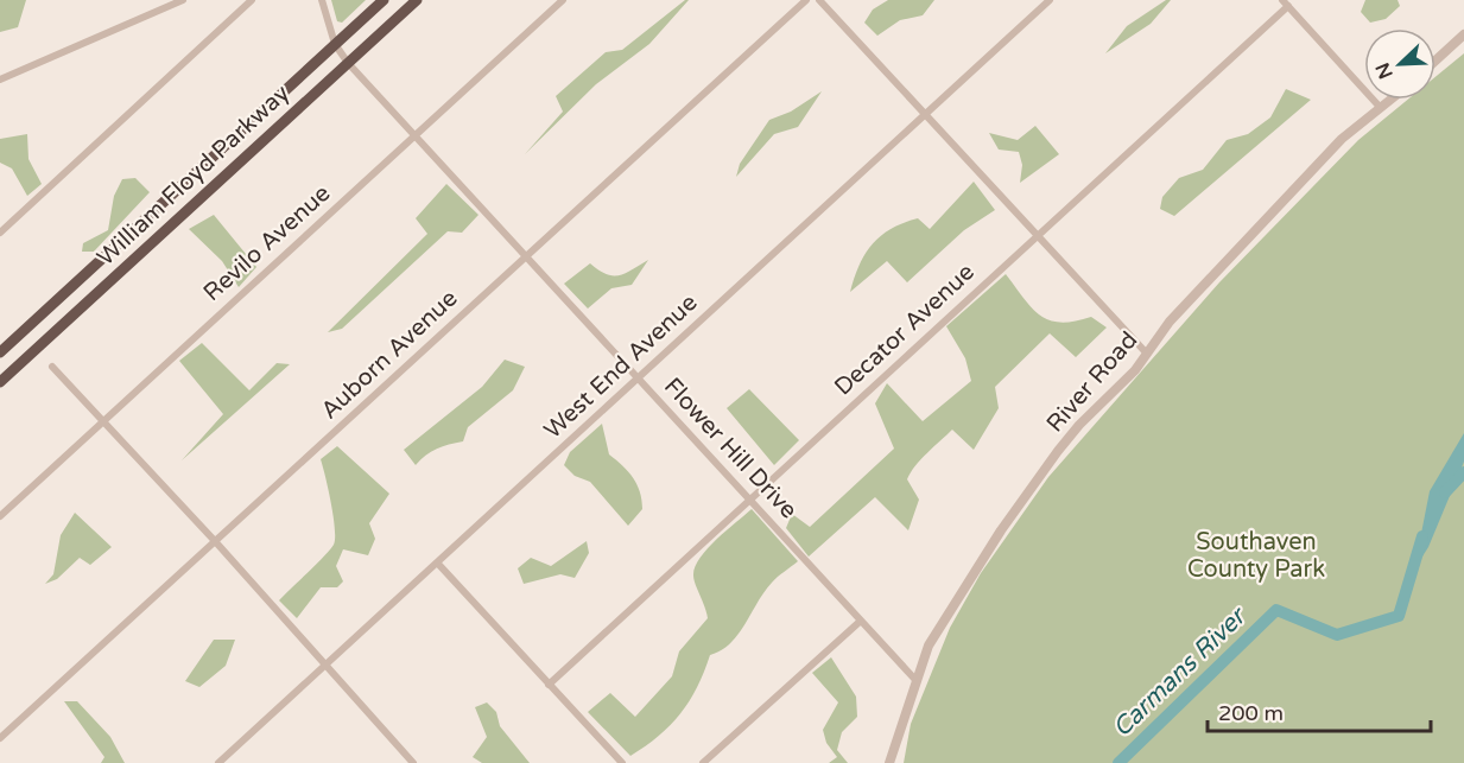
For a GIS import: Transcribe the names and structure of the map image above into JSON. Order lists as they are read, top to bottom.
{
  "streets": {
    "highway": ["William Floyd Parkway"],
    "street": [
      "Revilo Avenue",
      "Decator Avenue",
      "Auborn Avenue",
      "West End Avenue",
      "River Road",
      "Flower Hill Drive"
    ]
  },
  "crossings": [
    ["William Floyd Parkway", "Flower Hill Drive"],
    ["Revilo Avenue", "Flower Hill Drive"],
    ["Decator Avenue", "Flower Hill Drive"],
    ["Auborn Avenue", "Flower Hill Drive"],
    ["West End Avenue", "Flower Hill Drive"],
    ["River Road", "Flower Hill Drive"]
  ],
  "water": ["Carmans River"],
  "parks": ["Southaven County Park"],
  "scale_bar": "200 m",
  "north": "bottom left"
}
